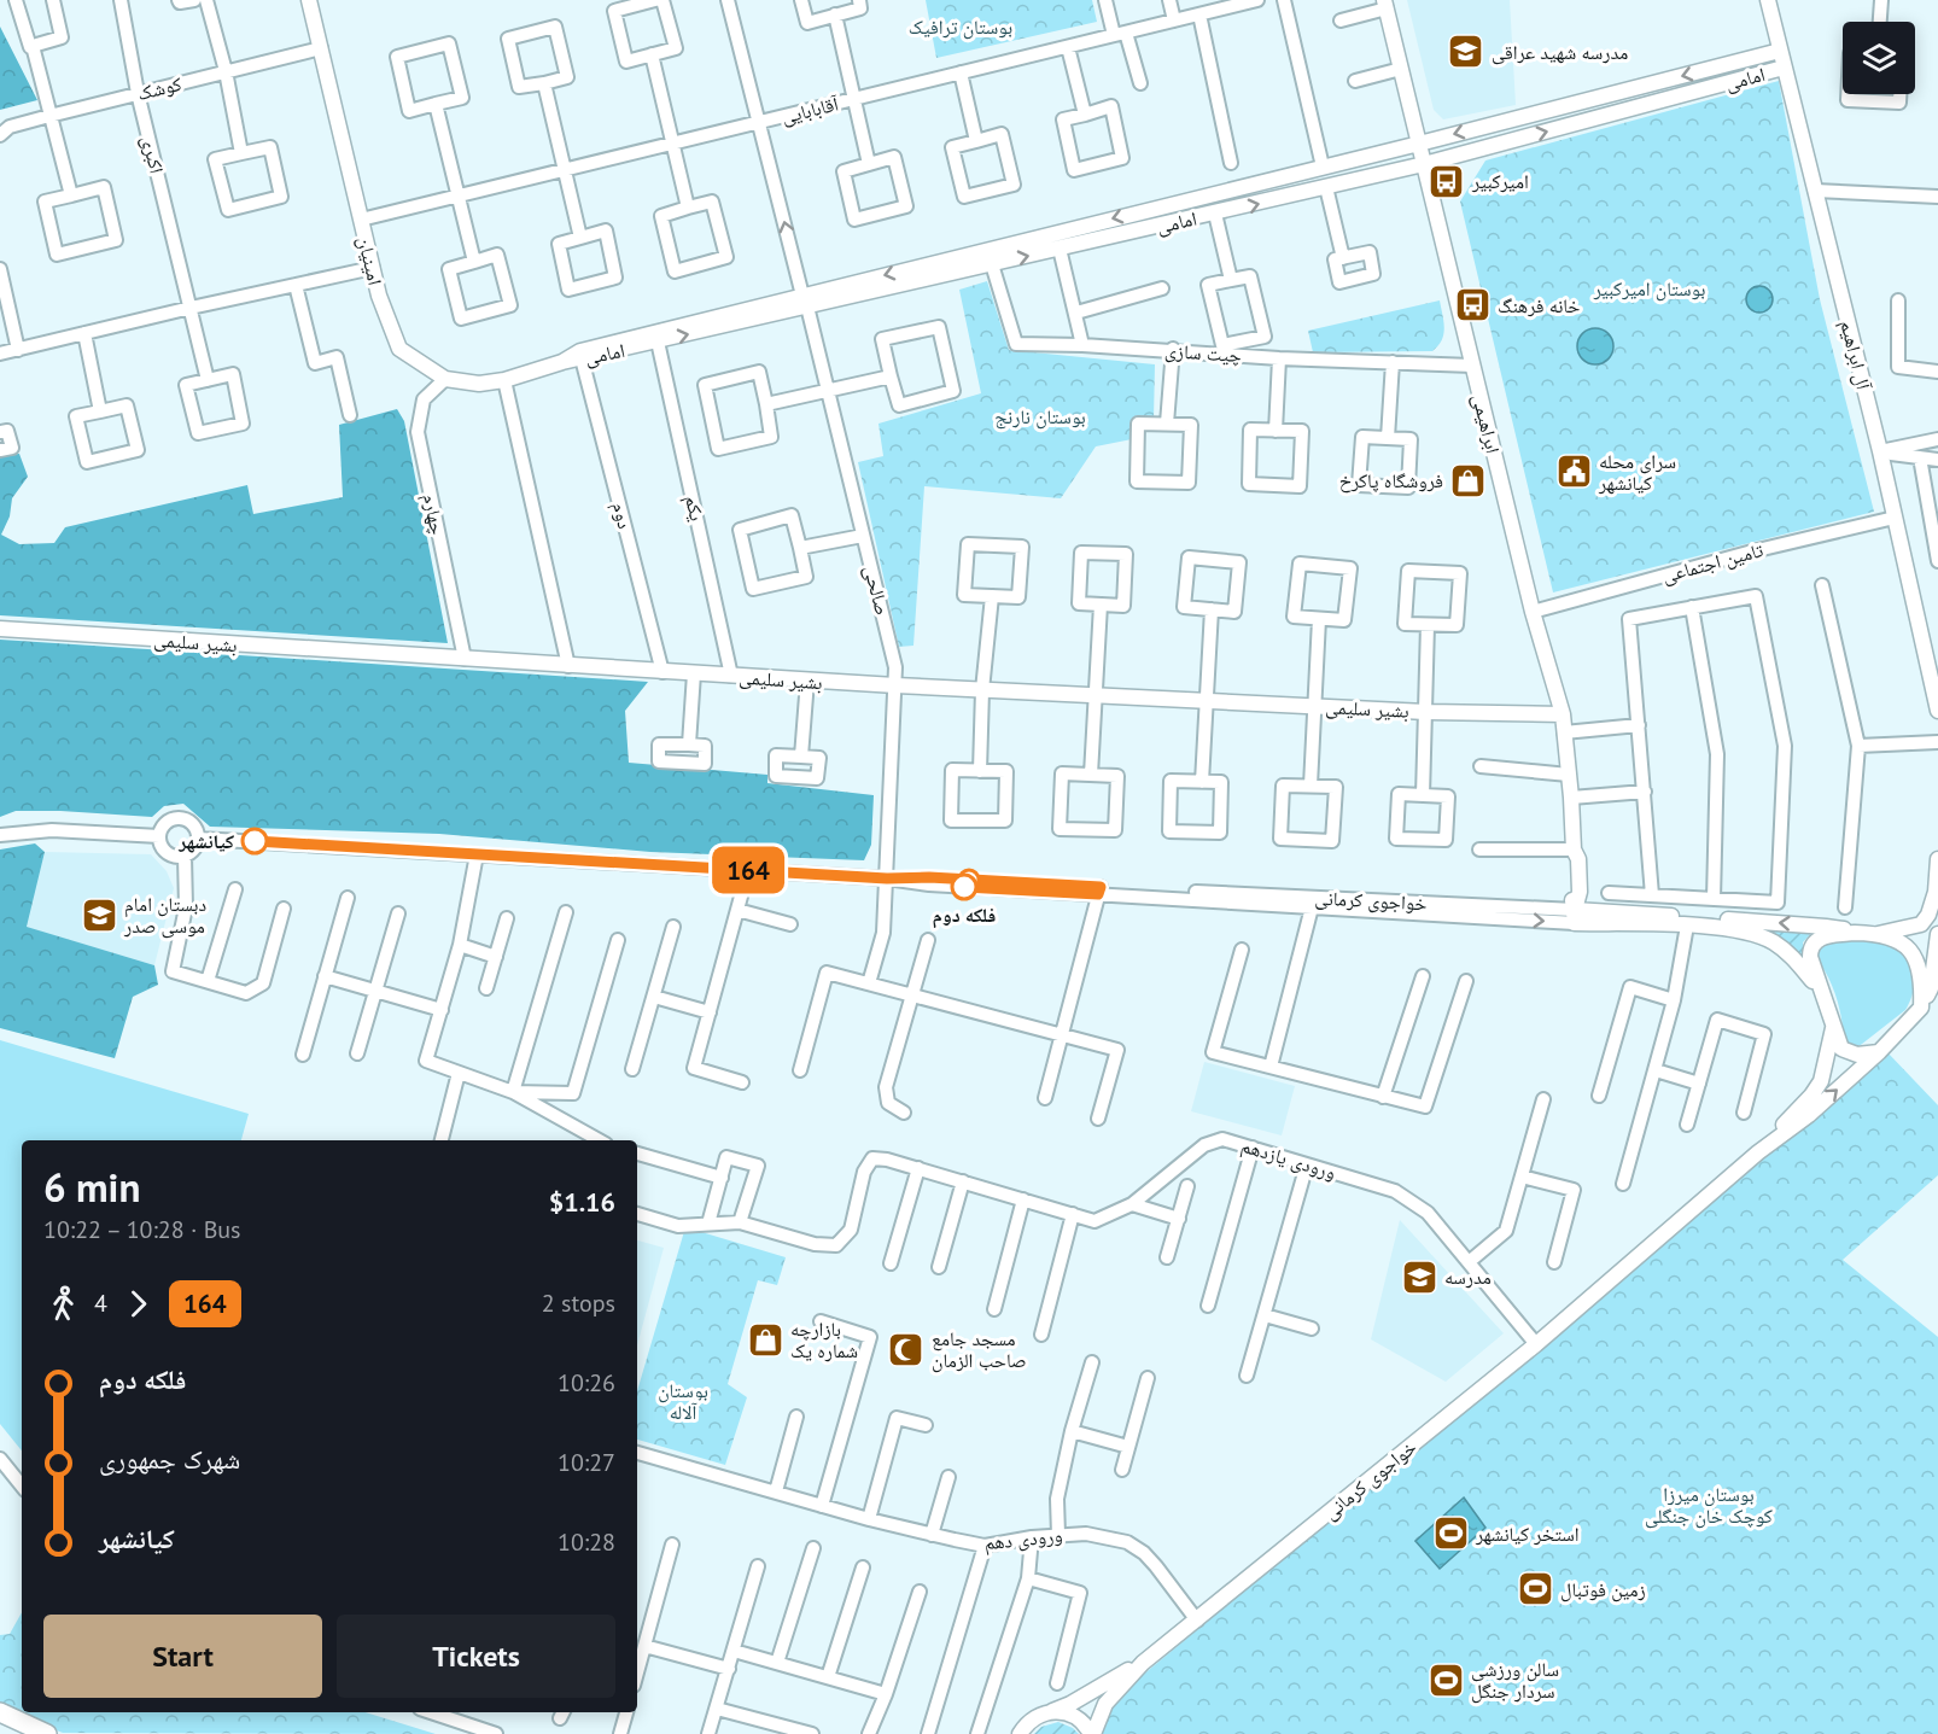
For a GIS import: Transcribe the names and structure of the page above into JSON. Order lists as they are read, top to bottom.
{
  "streets": {
    "main road": [
      "امامی",
      "امینیان",
      "آل ابراهیم",
      "ابراهیمی",
      "بشیر سلیمی",
      "خواجوی کرمانی"
    ],
    "street": [
      "کوشک",
      "آقابابایی",
      "اکبری",
      "چیت سازی",
      "یکم",
      "چهارم",
      "دوم",
      "تامین اجتماعی",
      "صالحی",
      "ورودی یازدهم",
      "ورودی دهم"
    ]
  },
  "crossings": [
    ["امامی", "امینیان"],
    ["امامی", "چیت سازی"],
    ["امامی", "آل ابراهیم"],
    ["امامی", "ابراهیمی"],
    ["امامی", "یکم"],
    ["امامی", "دوم"],
    ["امامی", "صالحی"],
    ["کوشک", "اکبری"],
    ["کوشک", "امینیان"],
    ["آقابابایی", "امینیان"],
    ["آقابابایی", "صالحی"],
    ["امینیان", "چهارم"],
    ["چیت سازی", "ابراهیمی"],
    ["آل ابراهیم", "تامین اجتماعی"],
    ["ابراهیمی", "تامین اجتماعی"],
    ["ابراهیمی", "بشیر سلیمی"],
    ["ابراهیمی", "خواجوی کرمانی"],
    ["یکم", "بشیر سلیمی"],
    ["چهارم", "بشیر سلیمی"],
    ["دوم", "بشیر سلیمی"],
    ["صالحی", "بشیر سلیمی"],
    ["صالحی", "خواجوی کرمانی"],
    ["خواجوی کرمانی", "ورودی یازدهم"],
    ["خواجوی کرمانی", "ورودی دهم"]
  ],
  "parks": [
    "بوستان ترافیک",
    "بوستان امیرکبیر",
    "بوستان نارنج",
    "بوستان آلاله",
    "بوستان میرزا کوچک خان جنگلی"
  ],
  "places": {
    "school or university": ["مدرسه شهید عراقی", "دبستان امام موسی صدر", "مدرسه"],
    "bus stop": ["امیرکبیر", "خانه فرهنگ"],
    "public building": ["سرای محله کیانشهر"],
    "shop": ["فروشگاه پاکرخ", "بازارچه شماره یک"],
    "other": ["کیانشهر", "فلکه دوم"],
    "mosque": ["مسجد جامع صاحب الزمان"],
    "sports": ["استخر کیانشهر", "زمین فوتبال", "سالن ورزشی سردار جنگل"]
  },
  "lines": ["bus line 164"],
  "page": {
    "on_map": "164",
    "heading": ["6 min", "10:22 – 10:28 · Bus", "$1.16"],
    "legs": ["4", "164", "2 stops"],
    "list": [
      {
        "name": "فلکه دوم",
        "value": "10:26"
      },
      {
        "name": "شهرک جمهوری",
        "value": "10:27"
      },
      {
        "name": "کیانشهر",
        "value": "10:28"
      }
    ],
    "buttons": ["Start", "Tickets"]
  }
}
